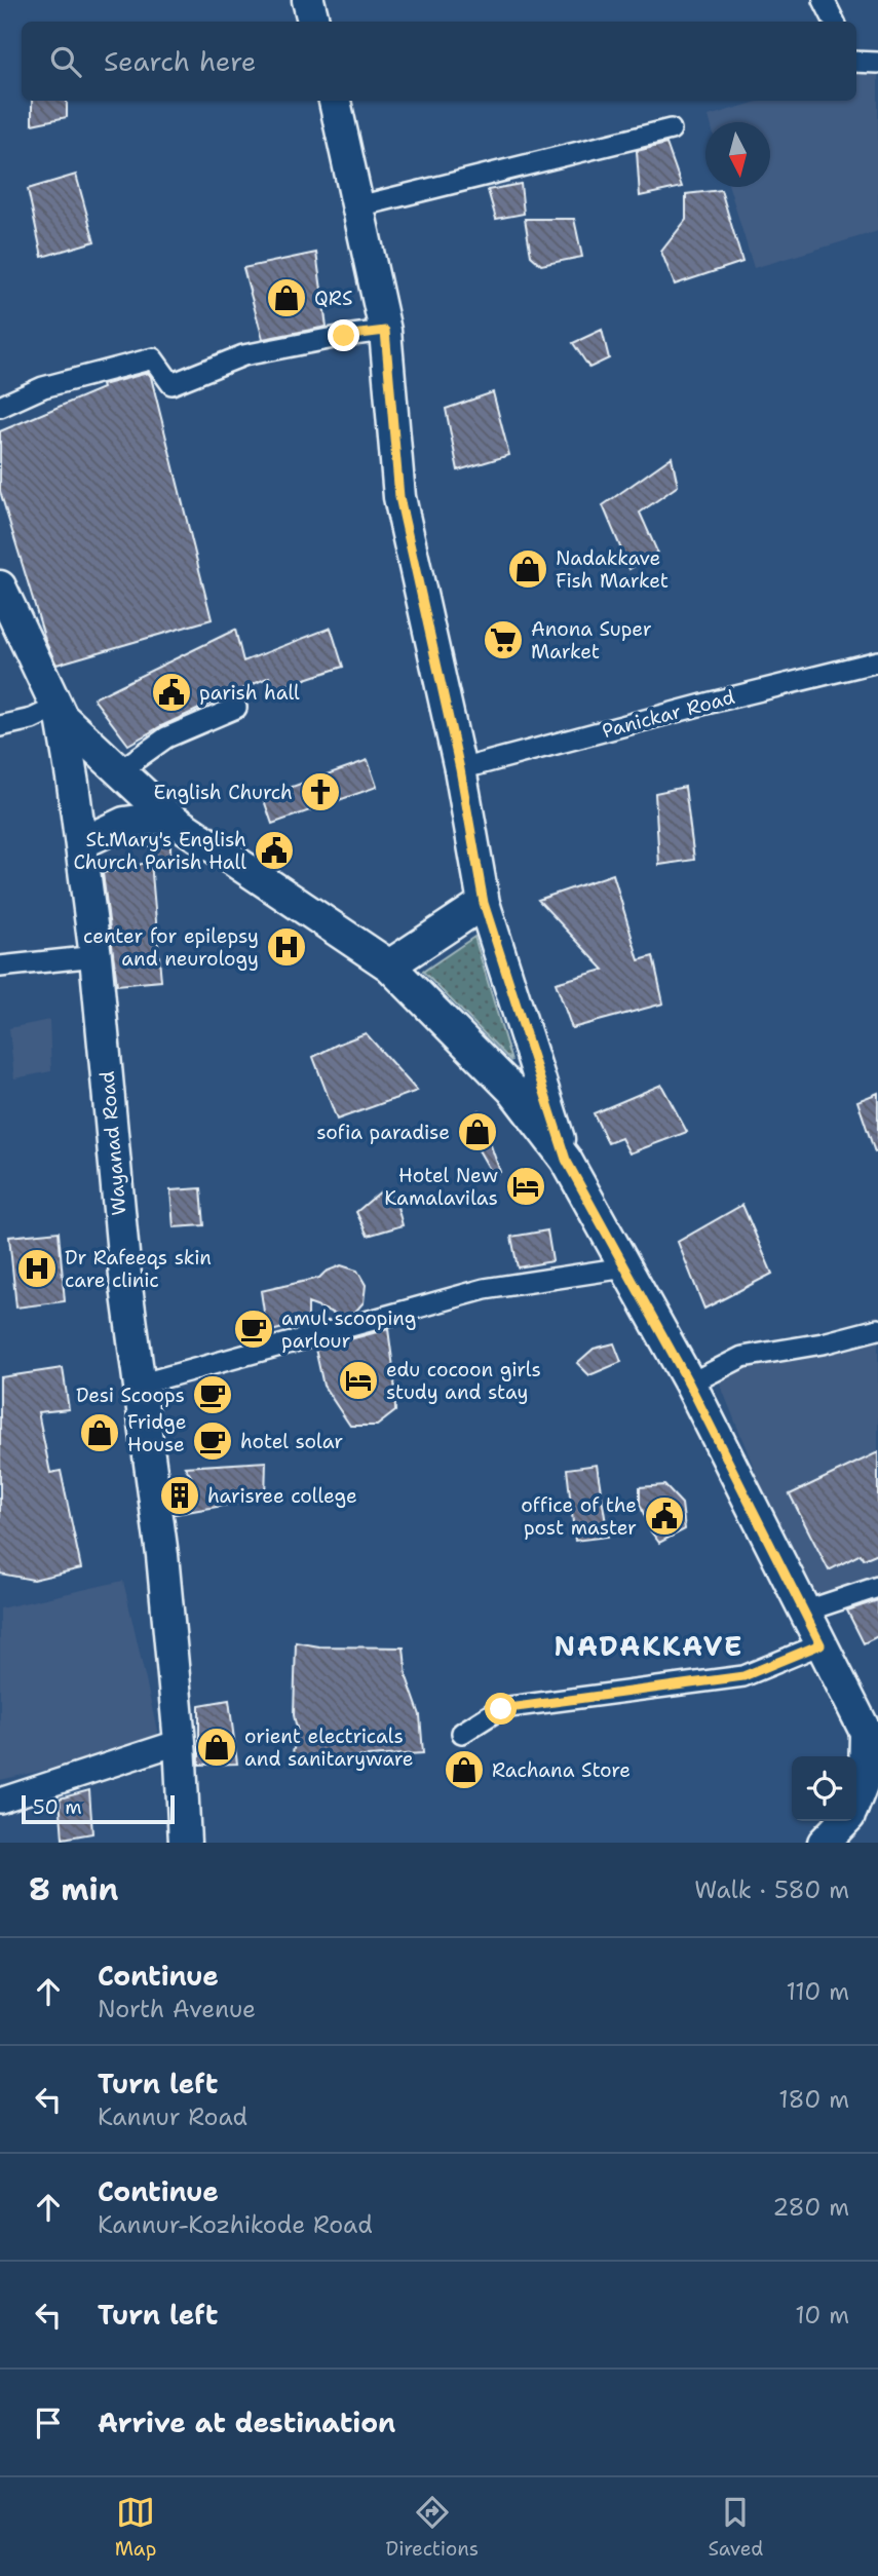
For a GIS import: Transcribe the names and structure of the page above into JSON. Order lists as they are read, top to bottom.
{
  "streets": {
    "main road": ["Wayanad Road"],
    "street": ["Panickar Road"]
  },
  "districts": ["NADAKKAVE"],
  "places": {
    "shop": [
      "QRS",
      "Nadakkave Fish Market",
      "sofia paradise",
      "Fridge House",
      "orient electricals and sanitaryware",
      "Rachana Store"
    ],
    "supermarket": ["Anona Super Market"],
    "public building": ["parish hall", "St.Mary's English Church Parish Hall", "office of the post master"],
    "church": ["English Church"],
    "hospital": ["center for epilepsy and neurology", "Dr Rafeeqs skin care clinic"],
    "hotel": ["Hotel New Kamalavilas", "edu cocoon girls study and stay"],
    "cafe": ["amul scooping parlour", "Desi Scoops", "hotel solar"],
    "building": ["harisree college"]
  },
  "scale_bar": "50 m",
  "north": "bottom",
  "page": {
    "search": "Search here",
    "scale": "50 m",
    "heading": ["8 min", "Walk · 580 m"],
    "list": [
      ["Continue", "North Avenue", "110 m"],
      ["Turn left", "Kannur Road", "180 m"],
      ["Continue", "Kannur-Kozhikode Road", "280 m"],
      ["Turn left", "10 m"],
      "Arrive at destination"
    ],
    "nav": ["Map", "Directions", "Saved"]
  }
}
